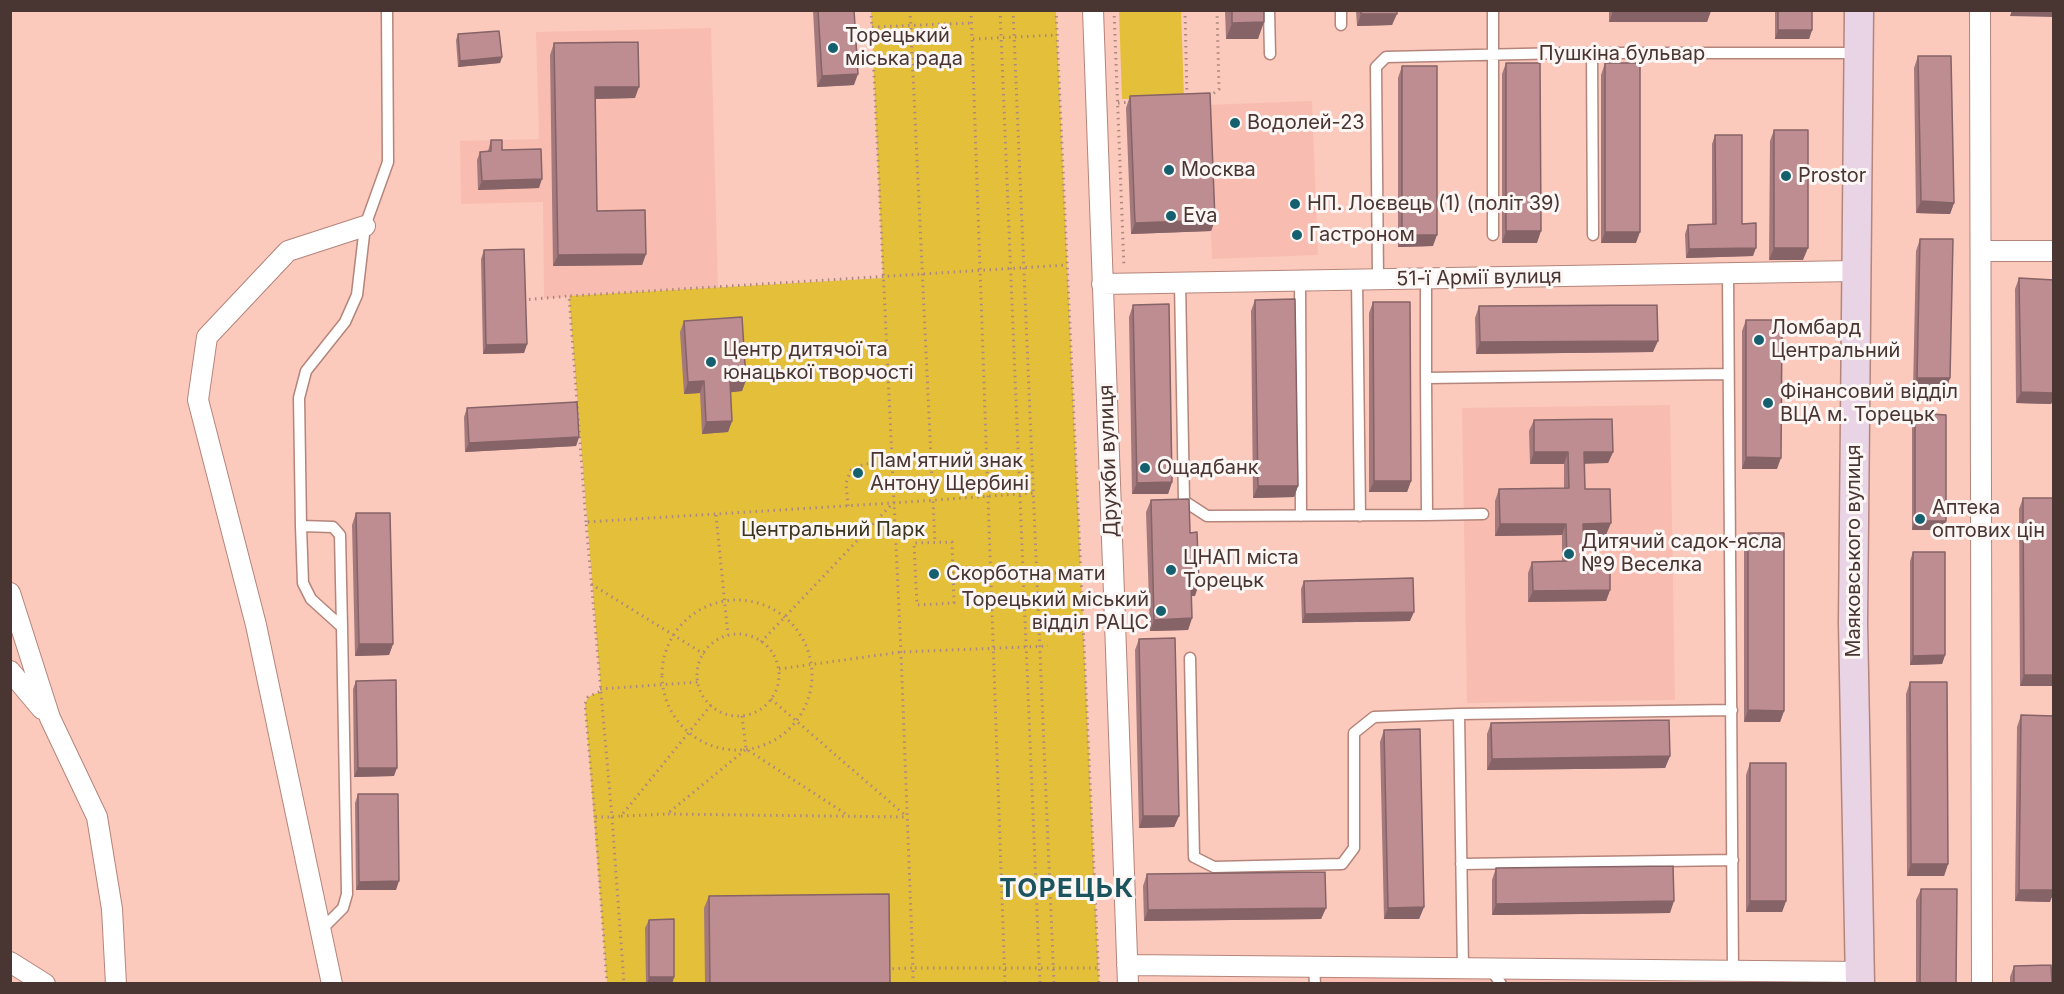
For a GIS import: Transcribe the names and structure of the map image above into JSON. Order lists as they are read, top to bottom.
{
  "streets": {
    "main road": ["Маяковського вулиця"],
    "street": ["51-ї Армії вулиця", "Дружби вулиця"],
    "lane": ["Пушкіна бульвар"]
  },
  "crossings": [
    ["Пушкіна бульвар", "51-ї Армії вулиця"],
    ["Пушкіна бульвар", "Маяковського вулиця"],
    ["51-ї Армії вулиця", "Дружби вулиця"],
    ["51-ї Армії вулиця", "Маяковського вулиця"]
  ],
  "districts": ["ТОРЕЦЬК"],
  "parks": ["Центральний Парк"],
  "places": [
    "Торецький міська рада",
    "Водолей-23",
    "Москва",
    "Prostor",
    "НП. Лоєвець (1) (політ 39)",
    "Eva",
    "Гастроном",
    "Ломбард Центральний",
    "Центр дитячої та юнацької творчості",
    "Фінансовий відділ ВЦА м. Торецьк",
    "Ощадбанк",
    "Пам'ятний знак Антону Щербині",
    "Аптека оптових цін",
    "Дитячий садок-ясла №9 Веселка",
    "ЦНАП міста Торецьк",
    "Скорботна мати",
    "Торецький міський відділ РАЦС"
  ]
}
